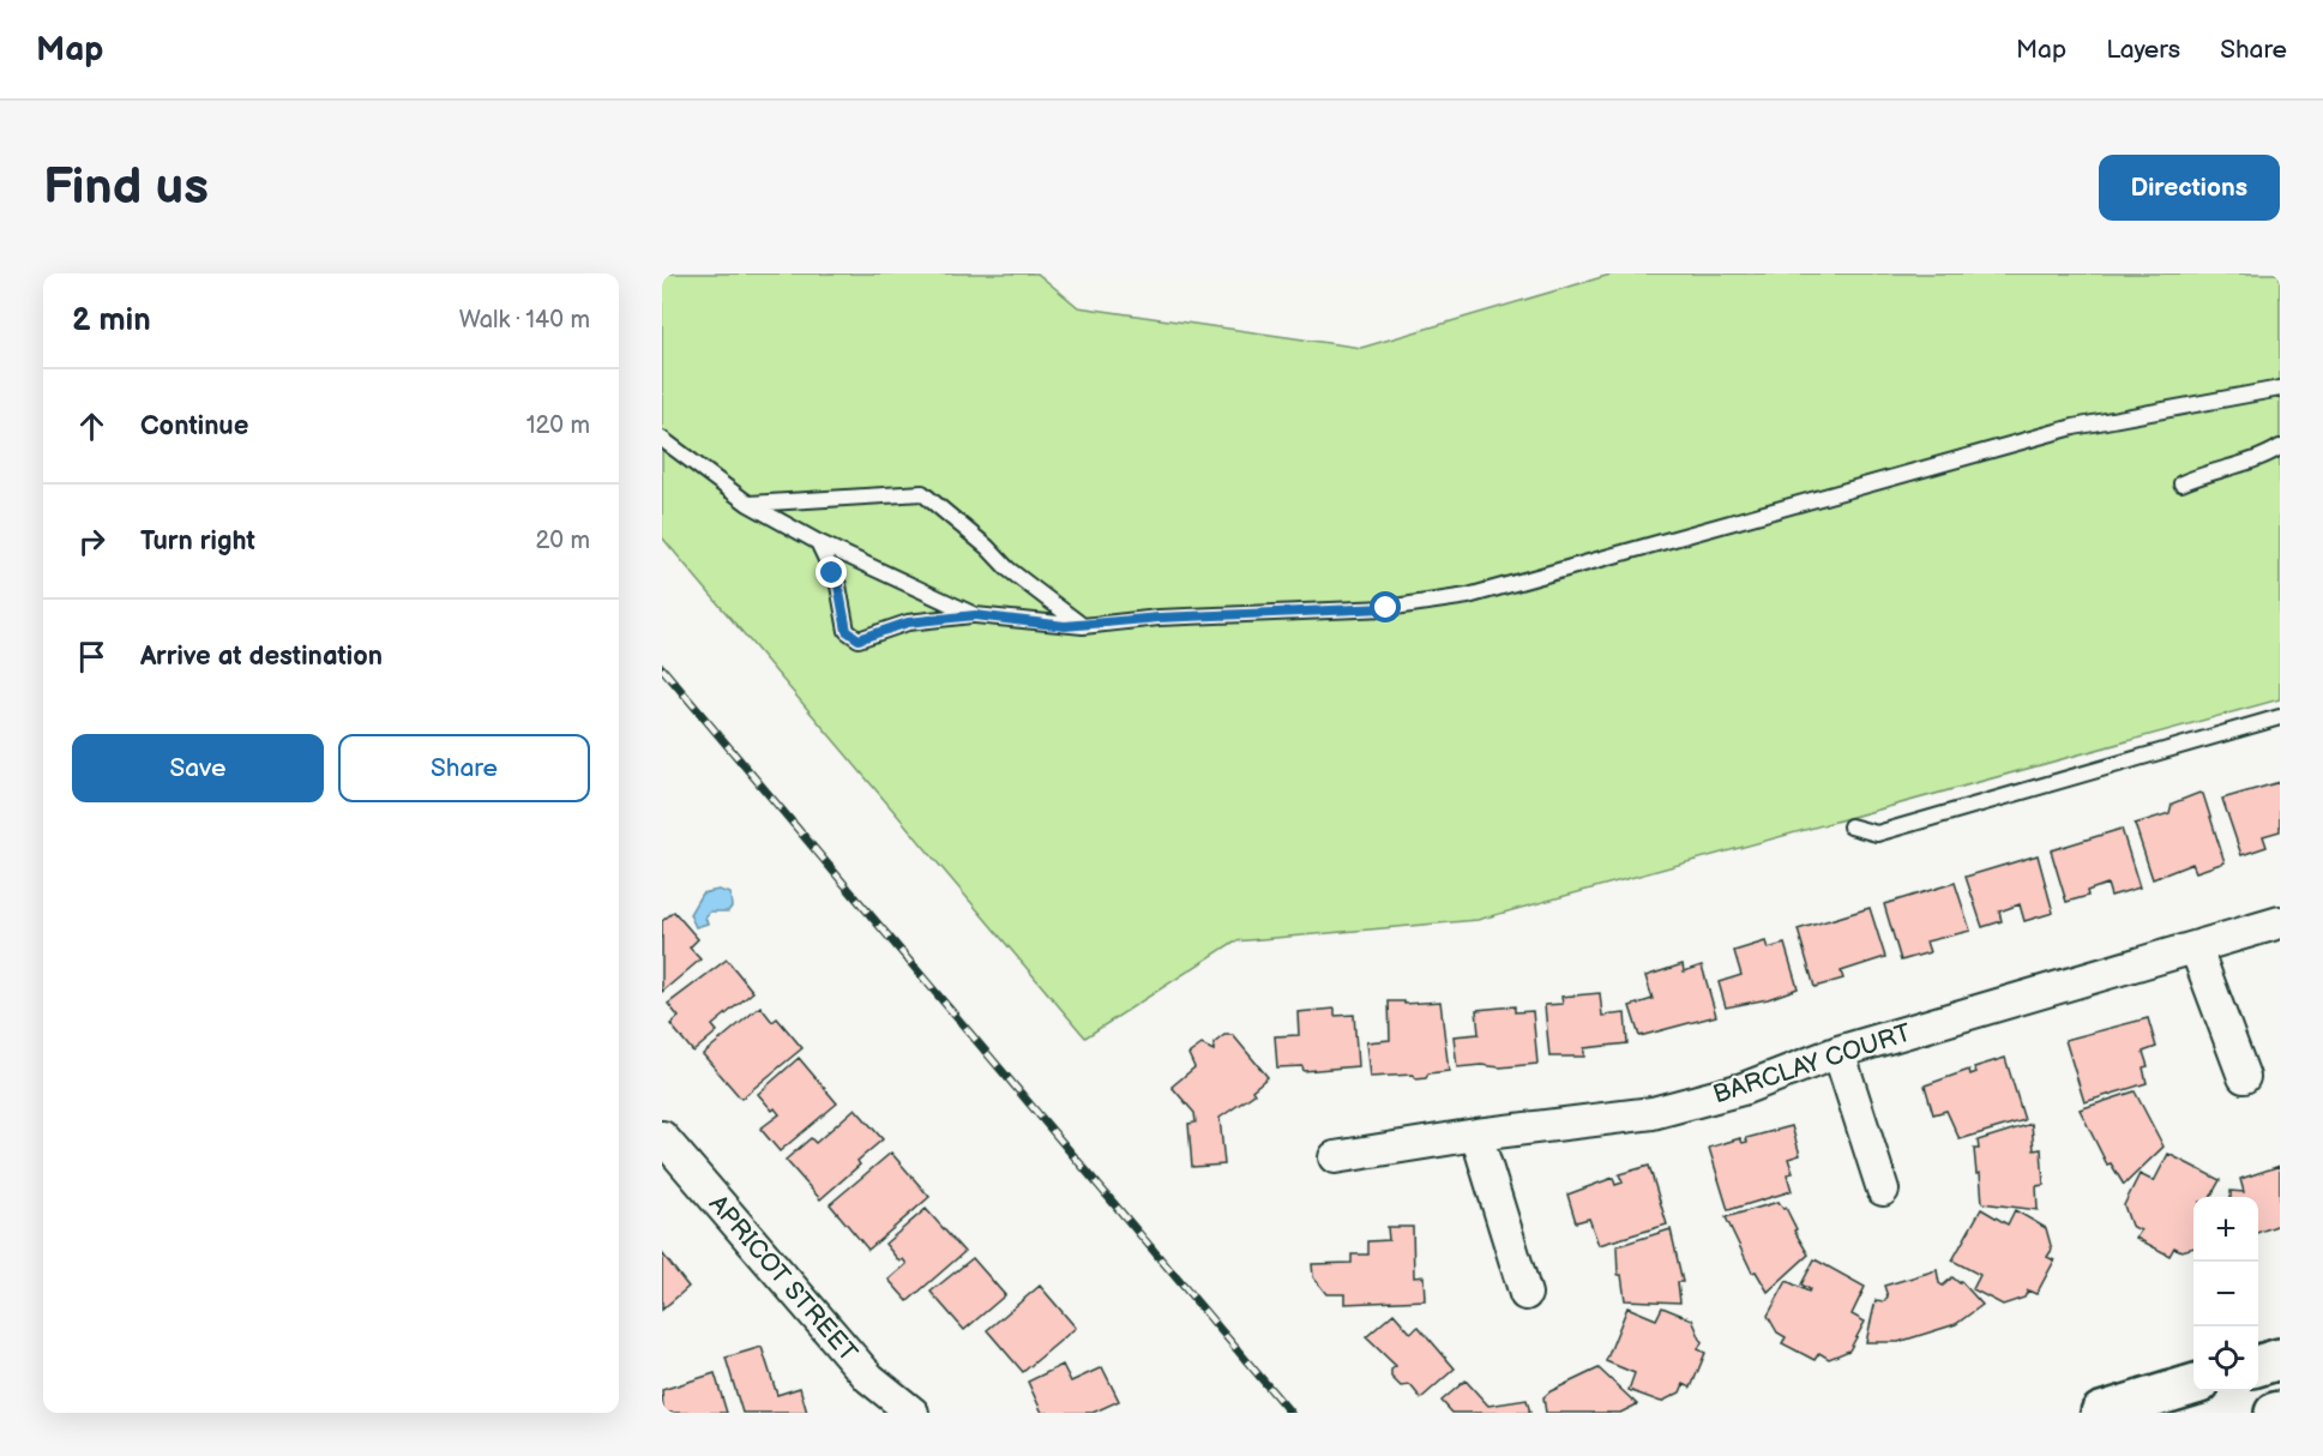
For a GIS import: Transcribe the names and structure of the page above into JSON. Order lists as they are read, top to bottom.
{
  "streets": {
    "street": ["BARCLAY COURT", "APRICOT STREET"]
  },
  "page": {
    "header": "Map",
    "nav": ["Map", "Layers", "Share"],
    "buttons": [
      "Directions",
      ["Save", "Share"]
    ],
    "title": "Find us",
    "heading": ["2 min", "Walk · 140 m"],
    "list": [
      ["Continue", "120 m"],
      ["Turn right", "20 m"],
      "Arrive at destination"
    ],
    "map_buttons": ["+", "−"]
  }
}
